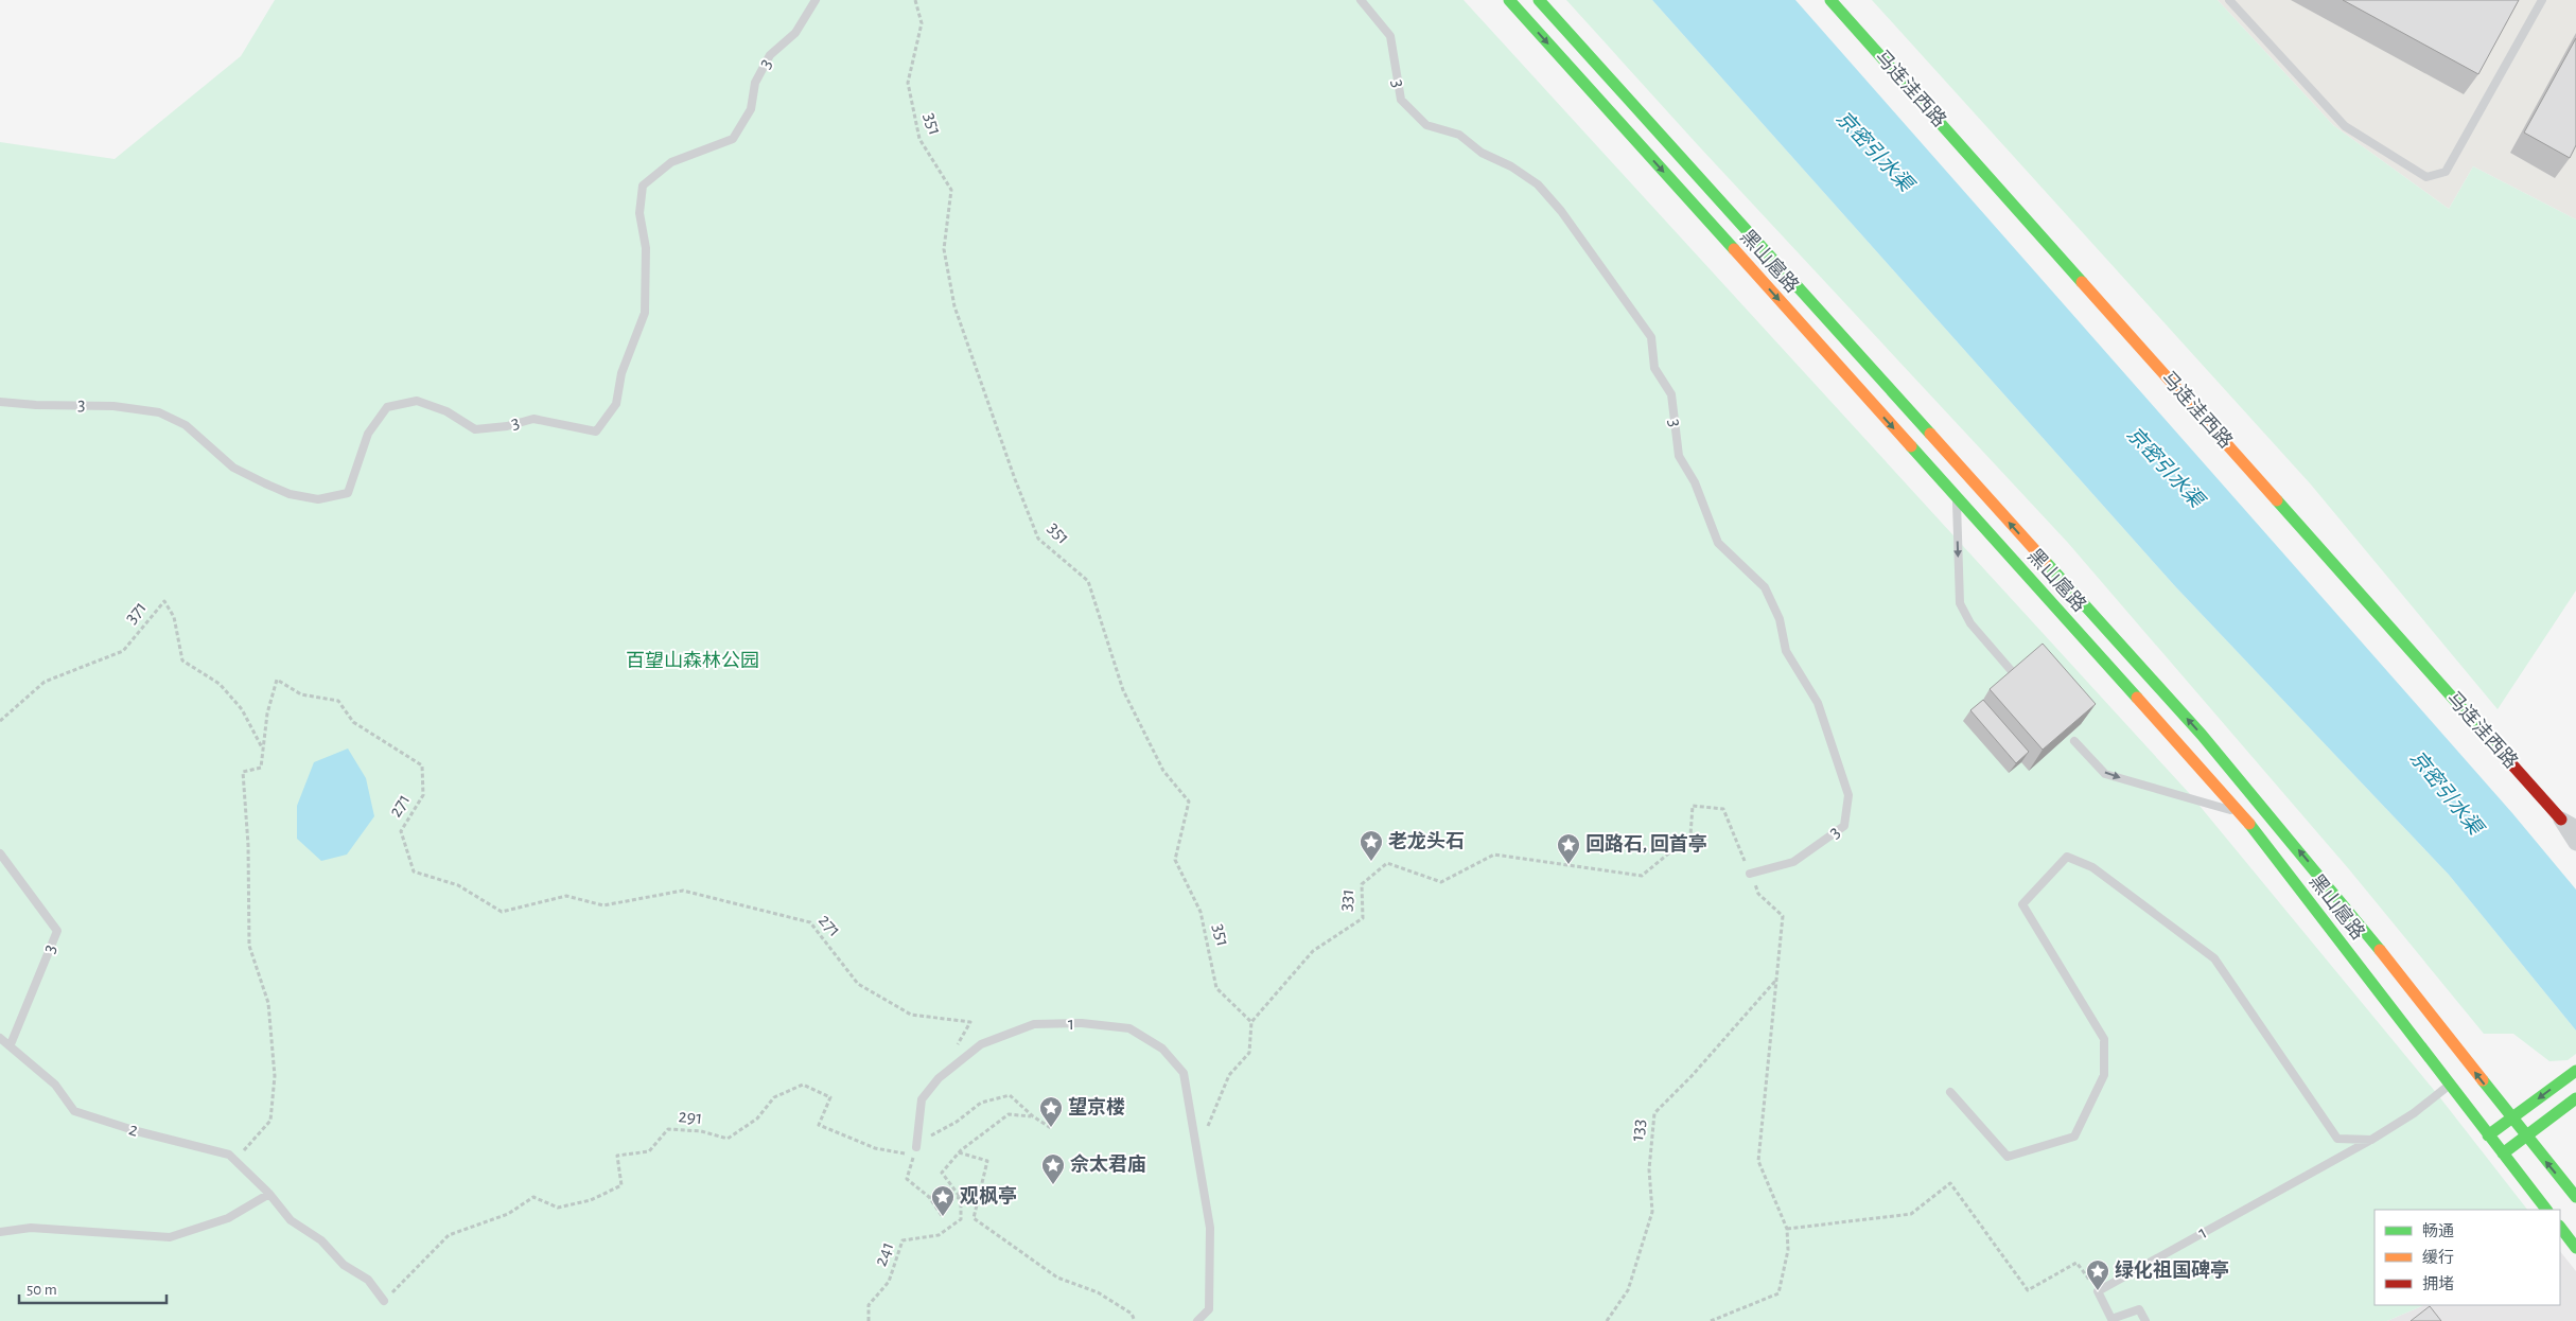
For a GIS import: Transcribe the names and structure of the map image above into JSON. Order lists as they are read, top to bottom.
{
  "streets": {
    "main road": ["马连洼西路", "黑山扈路"],
    "lane": ["3", "1", "2"],
    "path": [
      "351",
      "371",
      "271",
      "331",
      "291",
      "133",
      "241"
    ]
  },
  "crossings": [
    ["3", "331"],
    ["3", "2"],
    ["351", "331"],
    ["黑山扈路", "1"],
    ["371", "271"],
    ["271", "2"],
    ["1", "291"],
    ["291", "2"]
  ],
  "water": ["京密引水渠"],
  "parks": ["百望山森林公园"],
  "places": {
    "place": [
      "老龙头石",
      "回路石, 回首亭",
      "望京楼",
      "佘太君庙",
      "观枫亭",
      "绿化祖国碑亭"
    ]
  },
  "legend": ["畅通", "缓行", "拥堵"],
  "scale_bar": "50 m"
}
